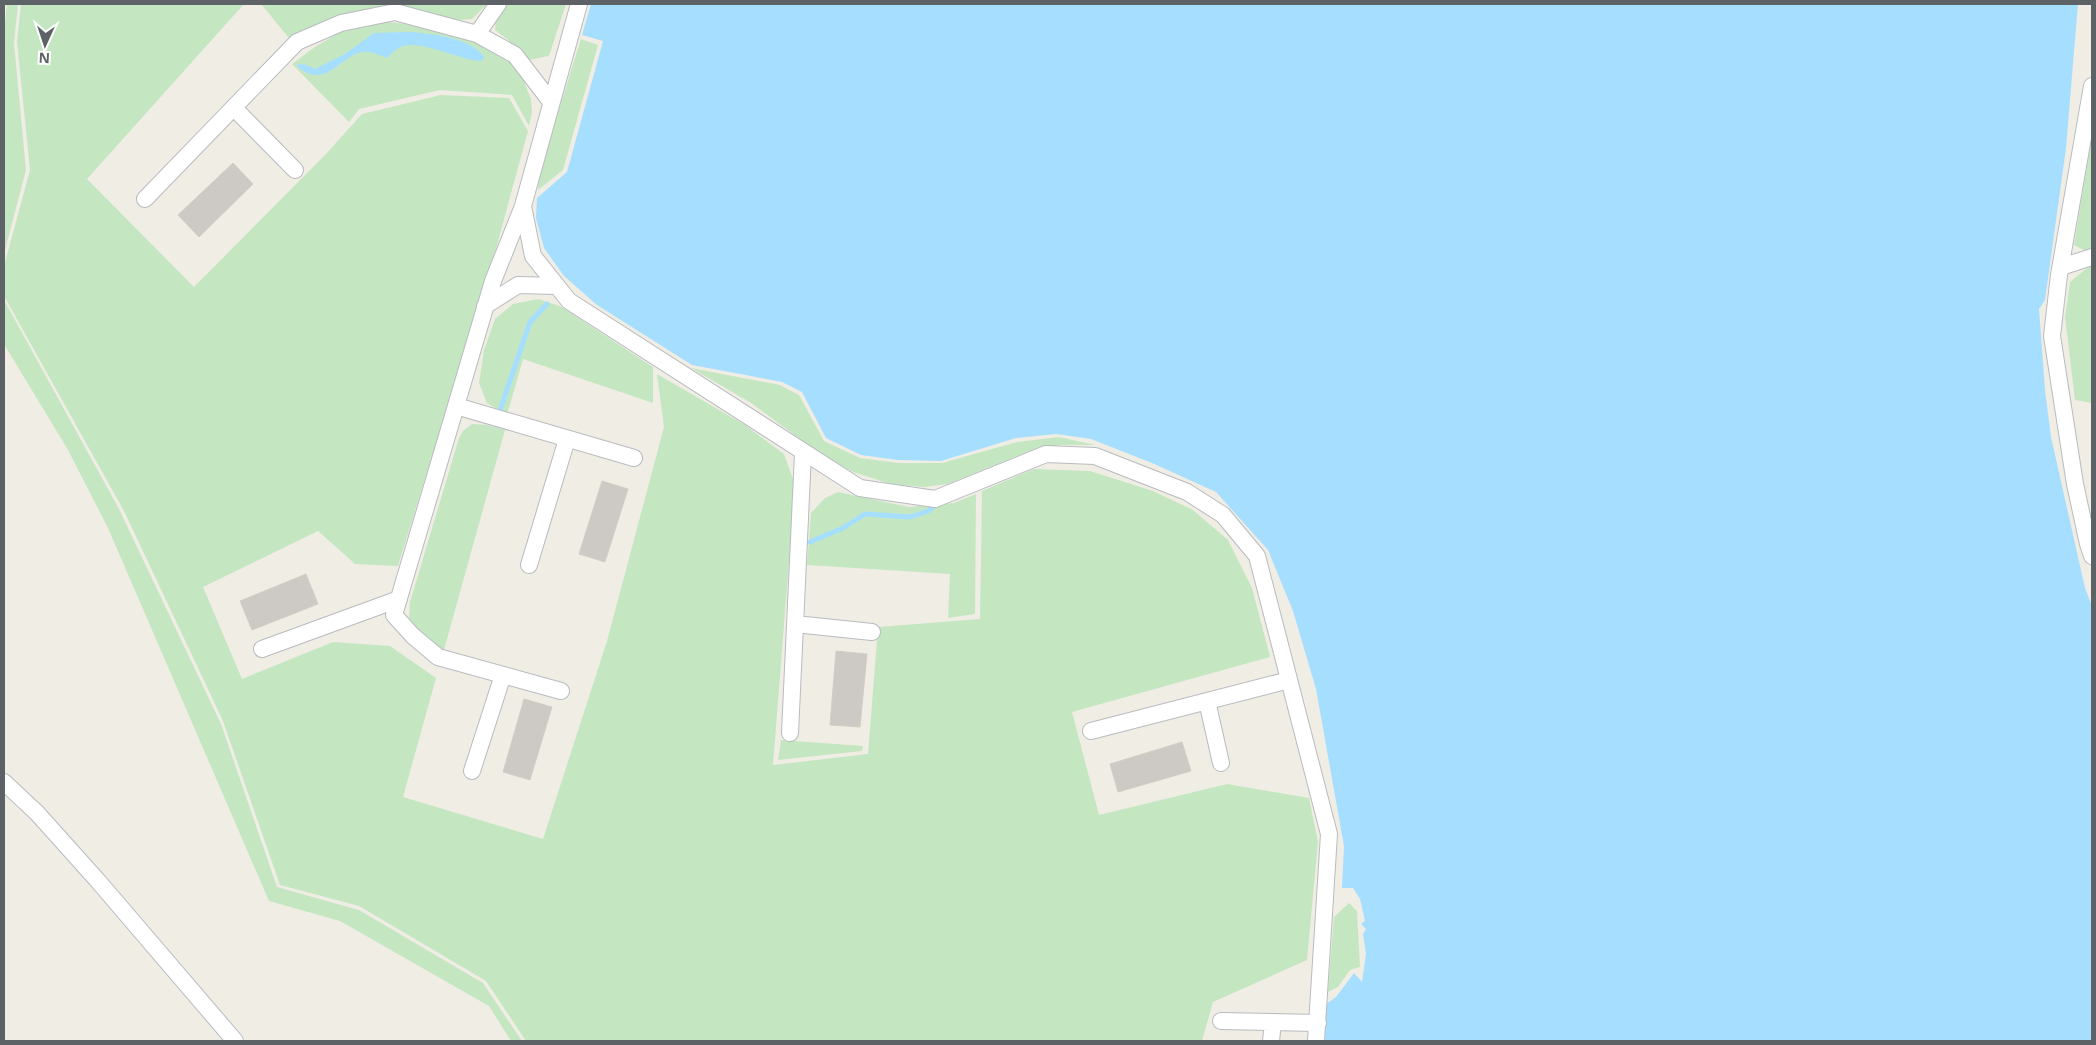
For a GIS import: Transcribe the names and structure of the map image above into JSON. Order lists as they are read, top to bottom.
{
  "north": "bottom"
}
